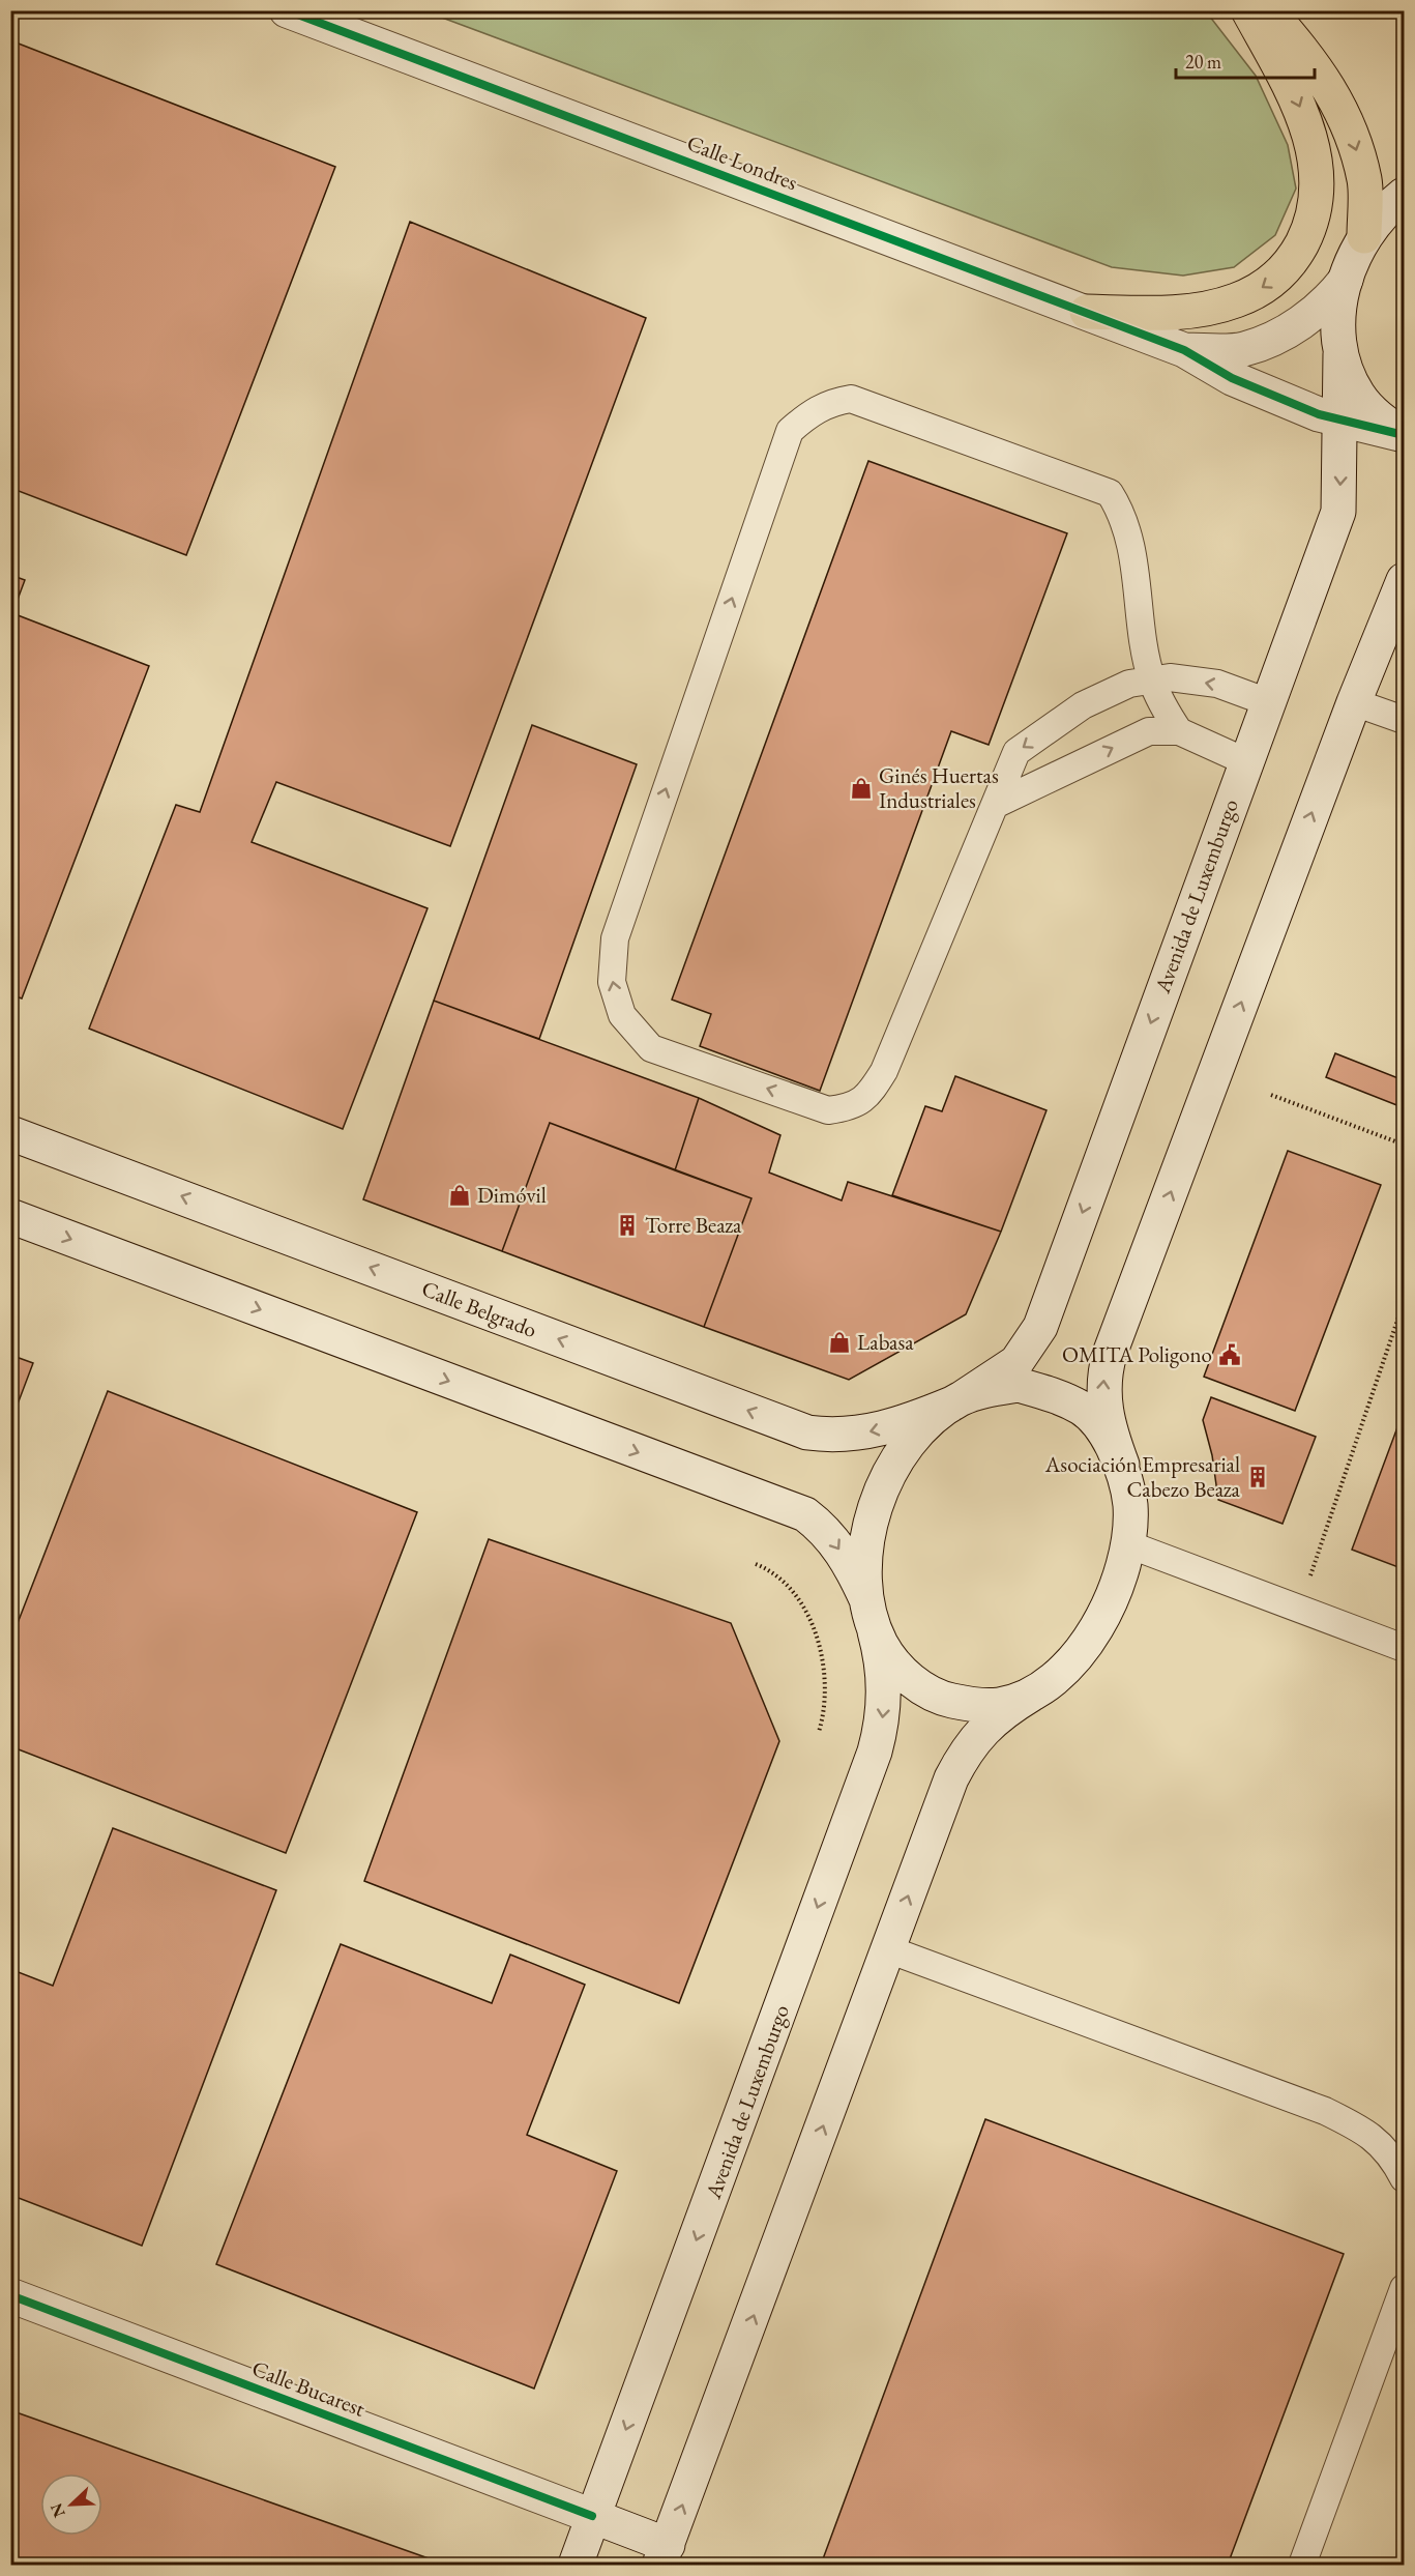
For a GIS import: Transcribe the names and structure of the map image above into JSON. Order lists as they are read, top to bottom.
{
  "streets": {
    "main road": [
      "Calle Londres",
      "Avenida de Luxemburgo",
      "Calle Belgrado",
      "Calle Bucarest"
    ]
  },
  "crossings": [
    ["Avenida de Luxemburgo", "Calle Belgrado"],
    ["Avenida de Luxemburgo", "Calle Bucarest"]
  ],
  "places": {
    "shop": ["Ginés Huertas Industriales", "Dimóvil", "Labasa"],
    "building": ["Torre Beaza", "Asociación Empresarial Cabezo Beaza"],
    "public building": ["OMITA Poligono"]
  },
  "scale_bar": "20 m",
  "north": "bottom left"
}
